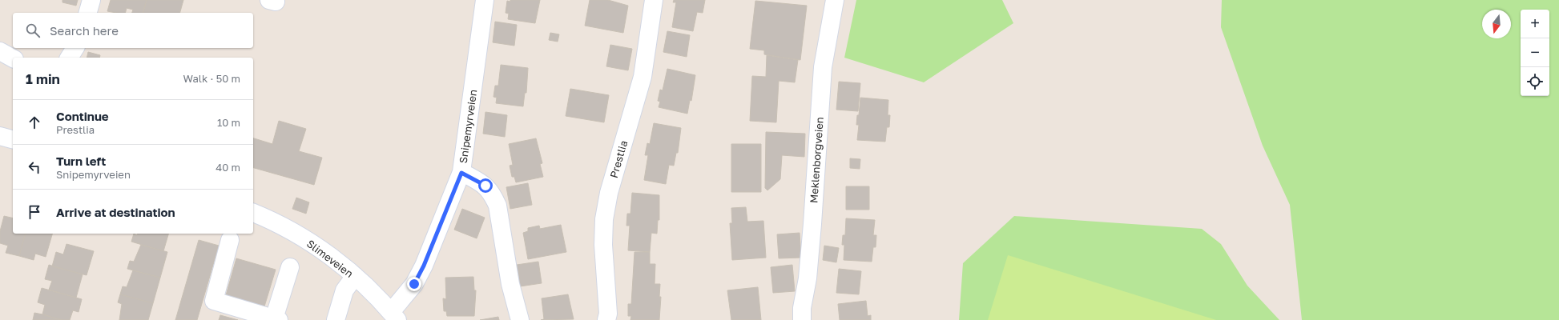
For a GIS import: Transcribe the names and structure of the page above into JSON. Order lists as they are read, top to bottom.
{
  "streets": {
    "street": [
      "Snipemyrveien",
      "Prestlia",
      "Meklenborgveien",
      "Slimeveien"
    ]
  },
  "crossings": [
    ["Snipemyrveien", "Slimeveien"]
  ],
  "north": "bottom",
  "page": {
    "map_buttons": ["+", "−"],
    "search": "Search here",
    "heading": ["1 min", "Walk · 50 m"],
    "list": [
      ["Continue", "Prestlia", "10 m"],
      ["Turn left", "Snipemyrveien", "40 m"],
      "Arrive at destination"
    ]
  }
}
